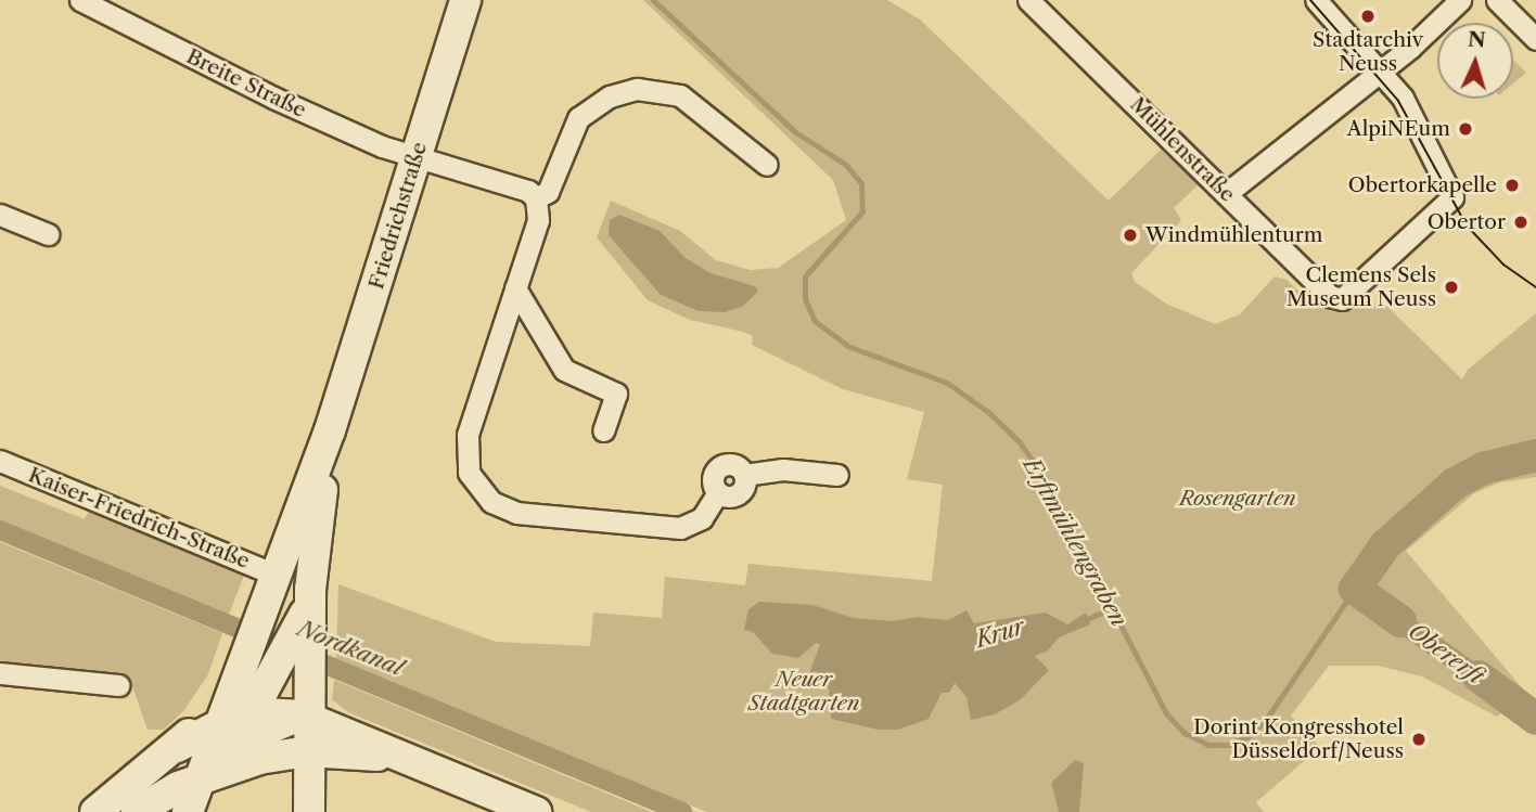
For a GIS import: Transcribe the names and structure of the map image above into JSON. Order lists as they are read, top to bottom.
{
  "streets": {
    "main road": ["Friedrichstraße"],
    "street": ["Breite Straße", "Mühlenstraße", "Kaiser-Friedrich-Straße"]
  },
  "crossings": [
    ["Breite Straße", "Friedrichstraße"],
    ["Friedrichstraße", "Kaiser-Friedrich-Straße"]
  ],
  "water": [
    "Erftmühlengraben",
    "Krur",
    "Nordkanal",
    "Obererft"
  ],
  "parks": ["Rosengarten", "Neuer Stadtgarten"],
  "places": [
    "Stadtarchiv Neuss",
    "AlpiNEum",
    "Obertorkapelle",
    "Obertor",
    "Windmühlenturm",
    "Clemens Sels Museum Neuss",
    "Dorint Kongresshotel Düsseldorf/Neuss"
  ],
  "north": "top"
}
